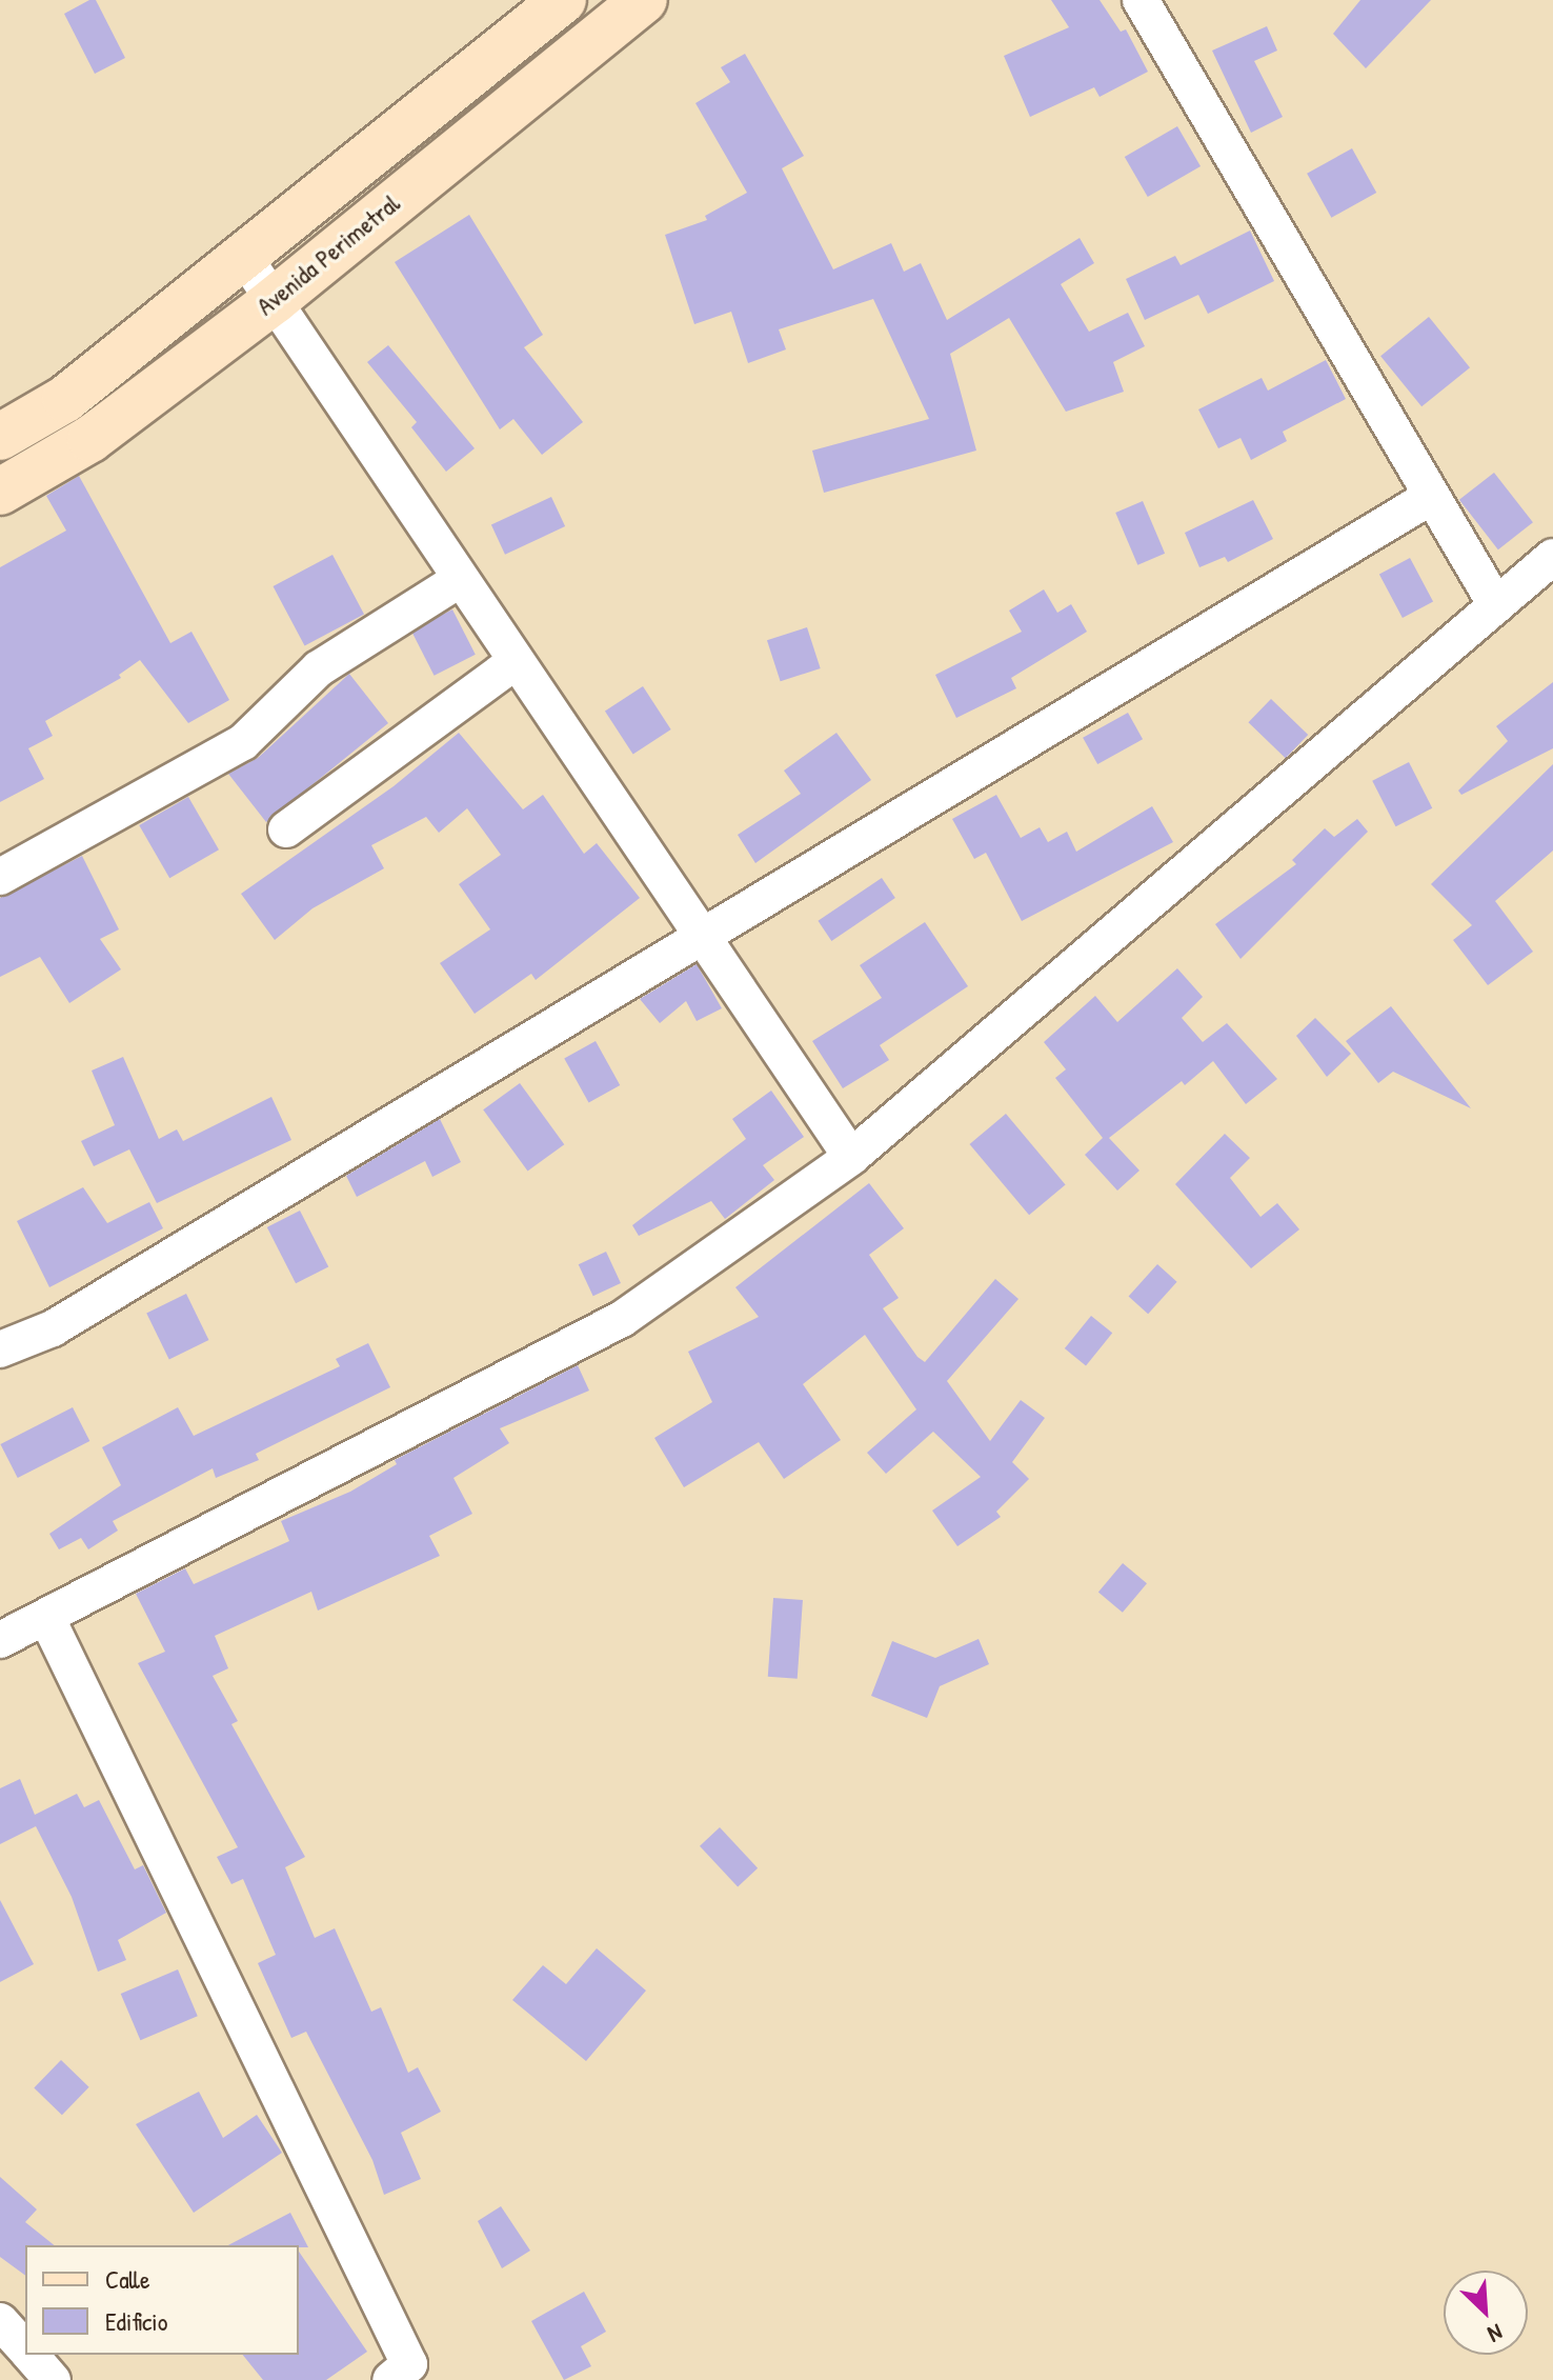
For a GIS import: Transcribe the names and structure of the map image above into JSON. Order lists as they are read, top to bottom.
{
  "streets": {
    "main road": ["Avenida Perimetral"]
  },
  "legend": ["Calle", "Edificio"],
  "north": "bottom right"
}
